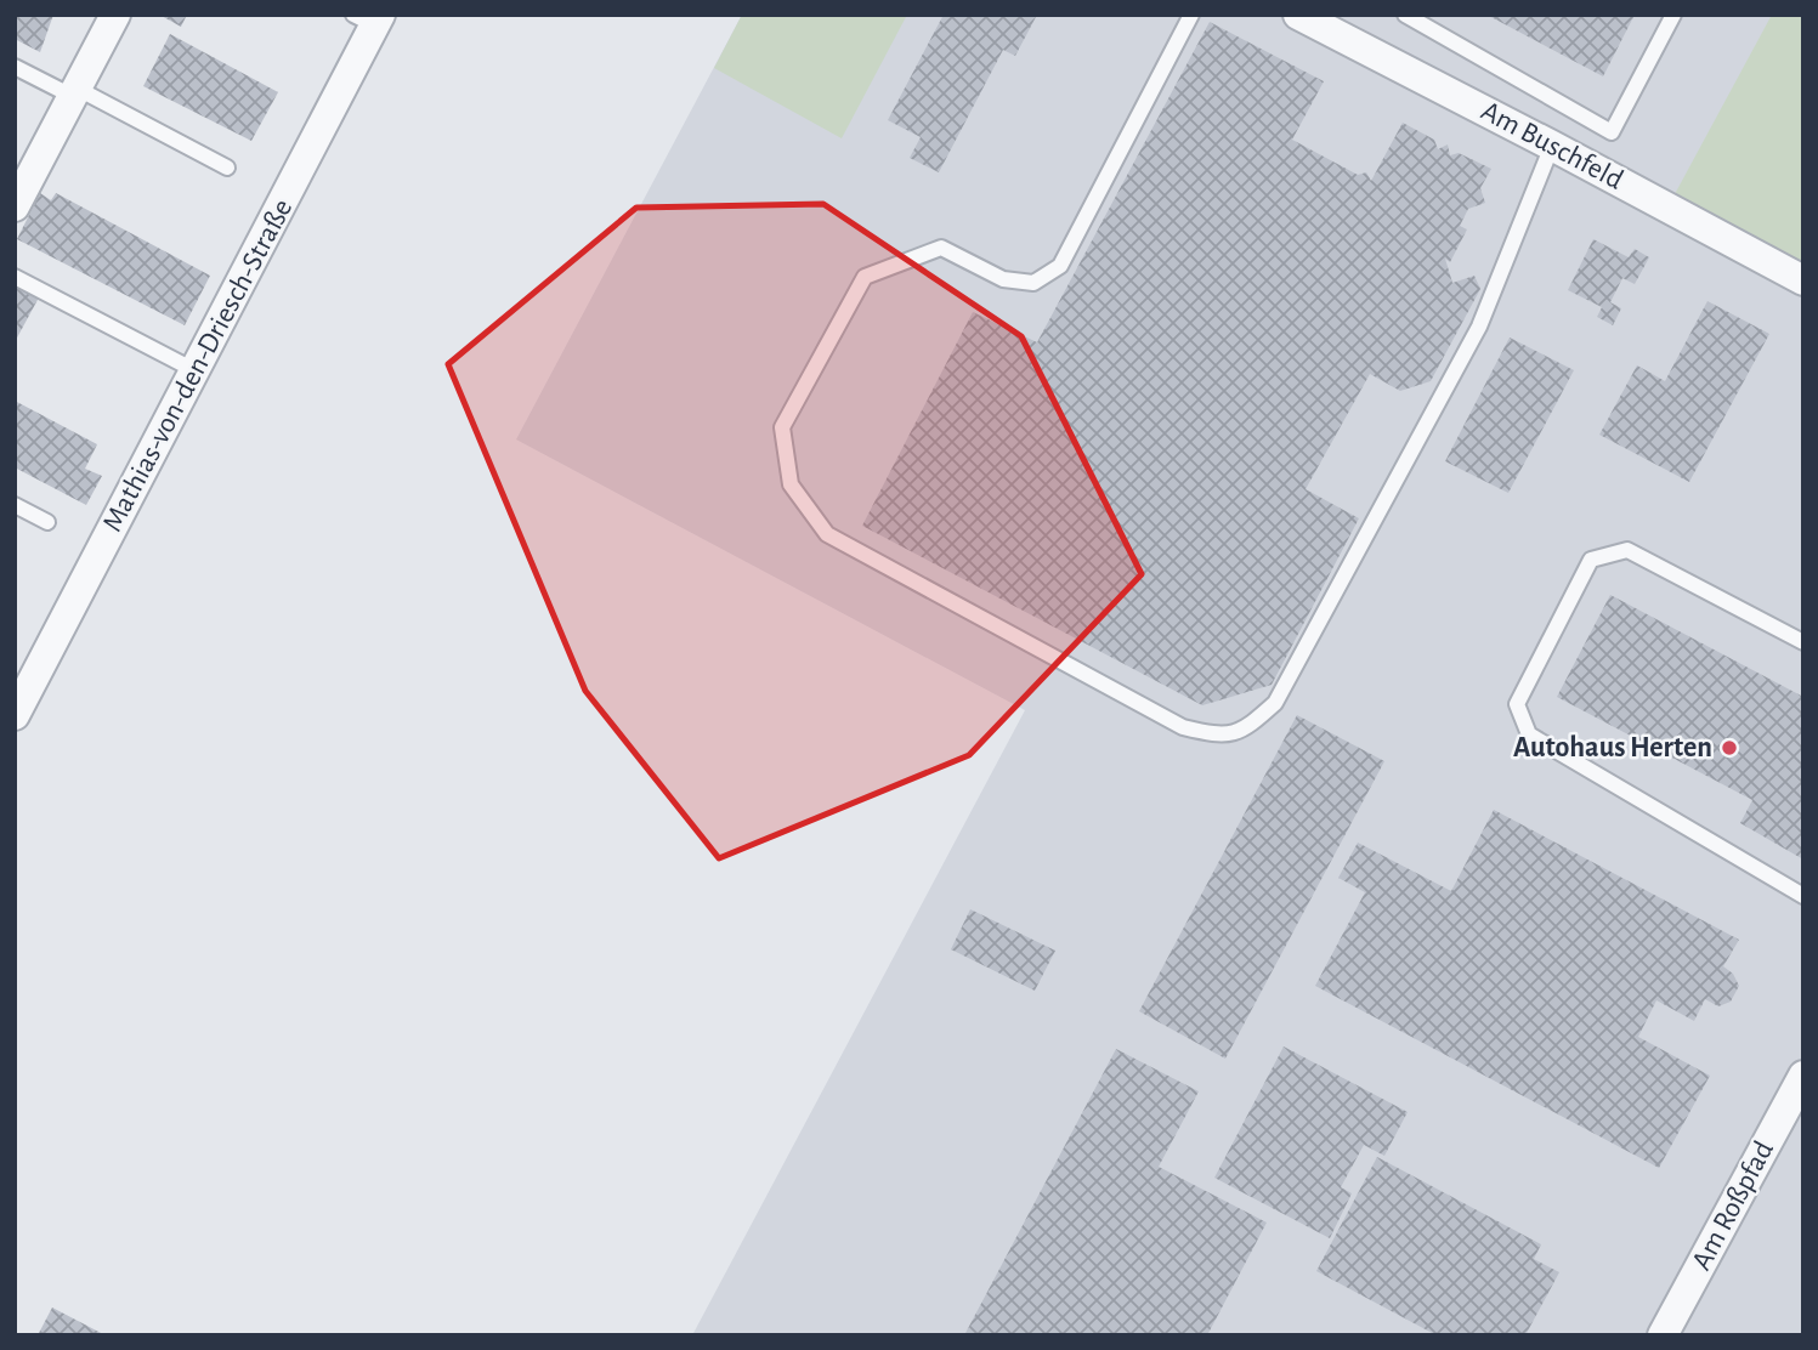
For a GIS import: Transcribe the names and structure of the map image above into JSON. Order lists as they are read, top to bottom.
{
  "streets": {
    "street": ["Am Buschfeld", "Mathias-von-den-Driesch-Straße", "Am Roßpfad"]
  },
  "places": ["Autohaus Herten"]
}
